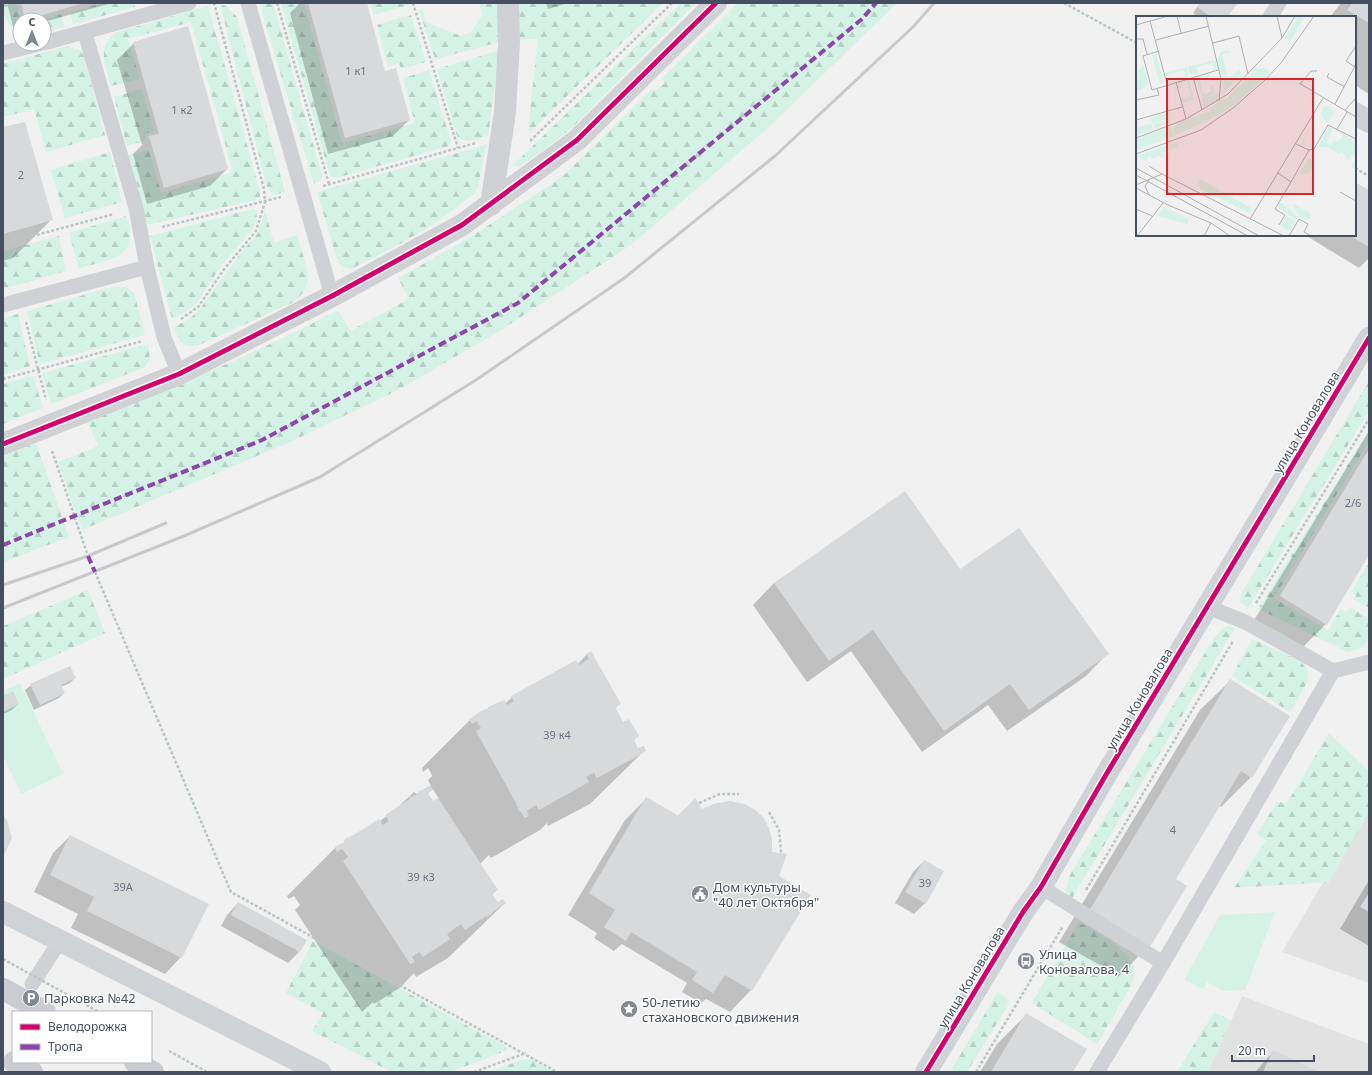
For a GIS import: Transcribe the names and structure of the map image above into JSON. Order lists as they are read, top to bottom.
{
  "streets": {
    "street": ["улица Коновалова"]
  },
  "places": {
    "public building": ["Дом культуры \"40 лет Октября\""],
    "bus stop": ["Улица Коновалова, 4"],
    "parking": ["Парковка №42"],
    "place": ["50-летию стахановского движения"]
  },
  "house_numbers": [
    "1 к1",
    "1 к2",
    "2",
    "2/6",
    "39 к4",
    "4",
    "39 к3",
    "39",
    "39А"
  ],
  "legend": ["Велодорожка", "Тропа"],
  "scale_bar": "20 m",
  "north": "top"
}
